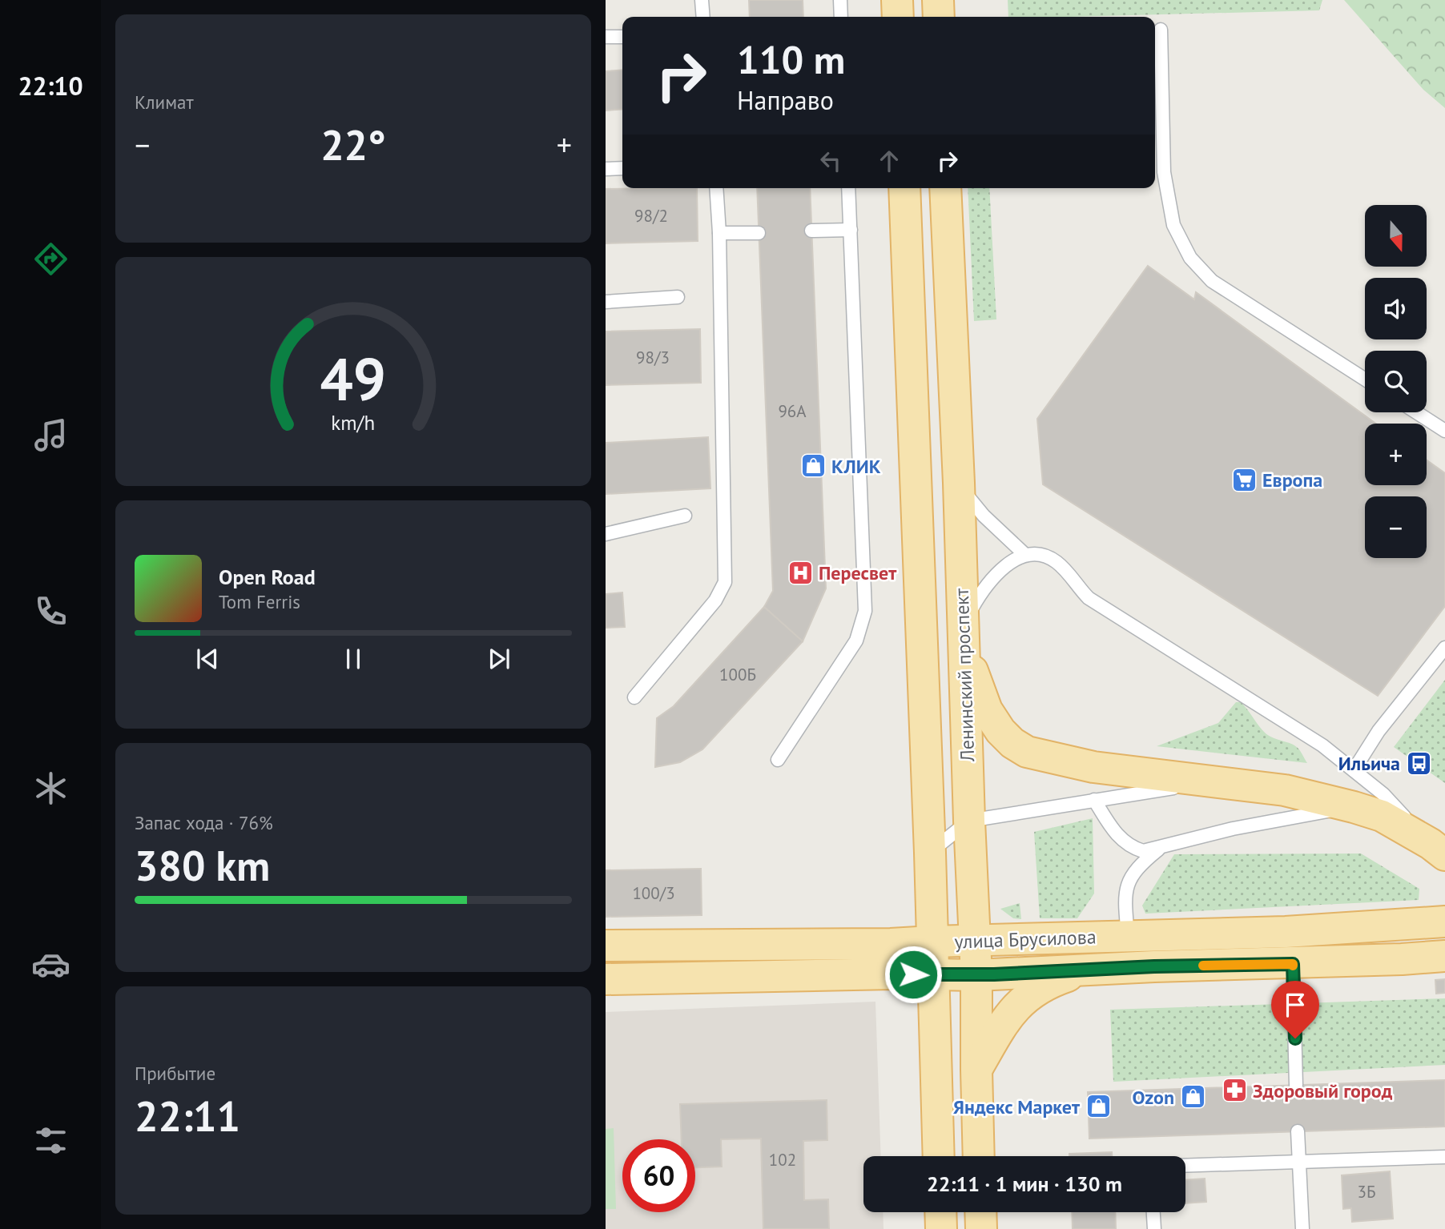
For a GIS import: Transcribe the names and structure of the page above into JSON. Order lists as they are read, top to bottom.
{
  "streets": {
    "main road": ["Ленинский проспект", "улица Брусилова"]
  },
  "crossings": [
    ["Ленинский проспект", "улица Брусилова"]
  ],
  "places": {
    "shop": ["КЛИК", "Ozon", "Яндекс Маркет"],
    "supermarket": ["Европа"],
    "hospital": ["Пересвет"],
    "bus stop": ["Ильича"],
    "pharmacy": ["Здоровый город"]
  },
  "house_numbers": [
    "98/2",
    "98/3",
    "96А",
    "100Б",
    "100/3",
    "102",
    "3Б"
  ],
  "north": "bottom",
  "page": {
    "tabs": "22:10",
    "tile": [
      "Климат",
      ["Запас хода · 76%", "380 km"],
      ["Прибытие", "22:11"]
    ],
    "turn": ["110 m", "Направо"],
    "heat": ["−", "22°", "+"],
    "map_buttons": ["+", "−"],
    "song": ["Open Road", "Tom Ferris"],
    "limit": "60",
    "trip": "22:11 · 1 мин · 130 m",
    "gauge": ["49", "km/h"]
  }
}
